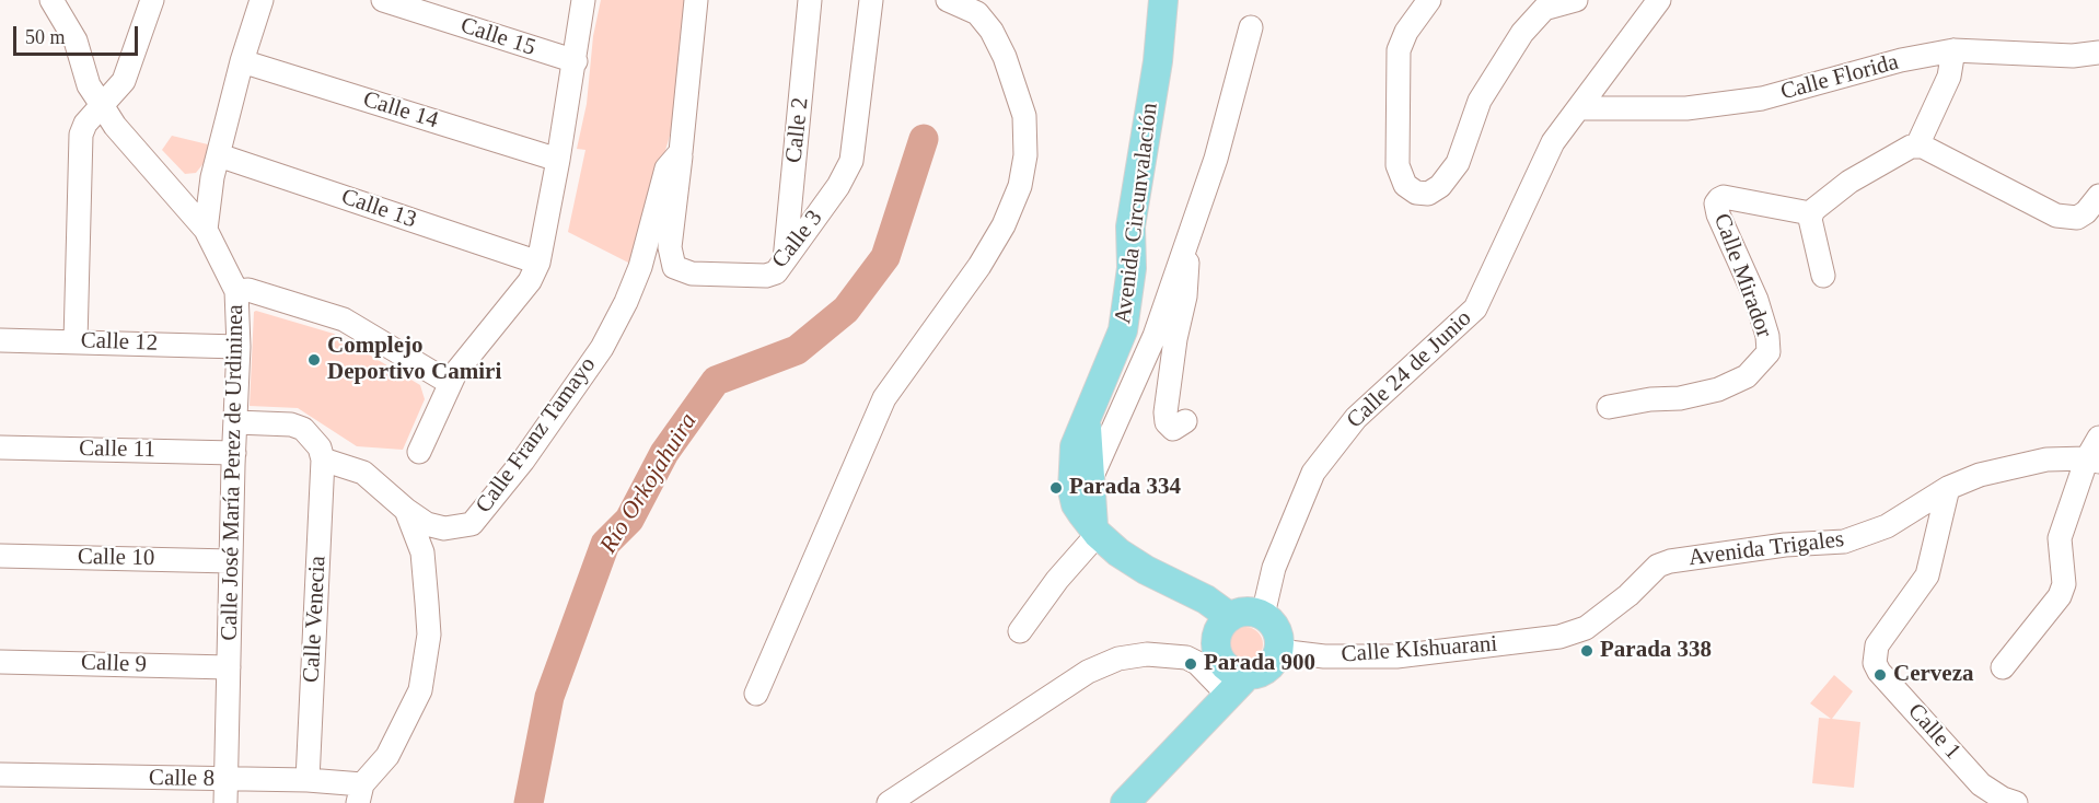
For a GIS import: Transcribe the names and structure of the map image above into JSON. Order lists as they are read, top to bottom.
{
  "streets": {
    "main road": ["Avenida Circunvalación"],
    "street": [
      "Calle 15",
      "Calle Florida",
      "Calle 14",
      "Calle 2",
      "Calle 13",
      "Calle 3",
      "Calle Mirador",
      "Calle 12",
      "Calle 24 de Junio",
      "Calle Franz Tamayo",
      "Calle 11",
      "Calle José María Perez de Urdininea",
      "Avenida Trigales",
      "Calle 10",
      "Calle Venecia",
      "Calle KIshuarani",
      "Calle 9",
      "Calle 1",
      "Calle 8"
    ]
  },
  "crossings": [
    ["Calle Florida", "Calle 24 de Junio"],
    ["Calle 2", "Calle 3"],
    ["Calle 3", "Calle Franz Tamayo"],
    ["Calle 12", "Calle José María Perez de Urdininea"],
    ["Calle 24 de Junio", "Calle KIshuarani"],
    ["Calle Franz Tamayo", "Calle Venecia"],
    ["Calle 11", "Calle José María Perez de Urdininea"],
    ["Calle José María Perez de Urdininea", "Calle 10"],
    ["Calle José María Perez de Urdininea", "Calle 9"],
    ["Calle José María Perez de Urdininea", "Calle 8"],
    ["Avenida Trigales", "Calle KIshuarani"],
    ["Avenida Trigales", "Calle 1"],
    ["Calle Venecia", "Calle 8"]
  ],
  "water": ["Río Orkojahuira"],
  "places": [
    "Complejo Deportivo Camiri",
    "Parada 334",
    "Parada 338",
    "Parada 900",
    "Cerveza"
  ],
  "scale_bar": "50 m"
}
